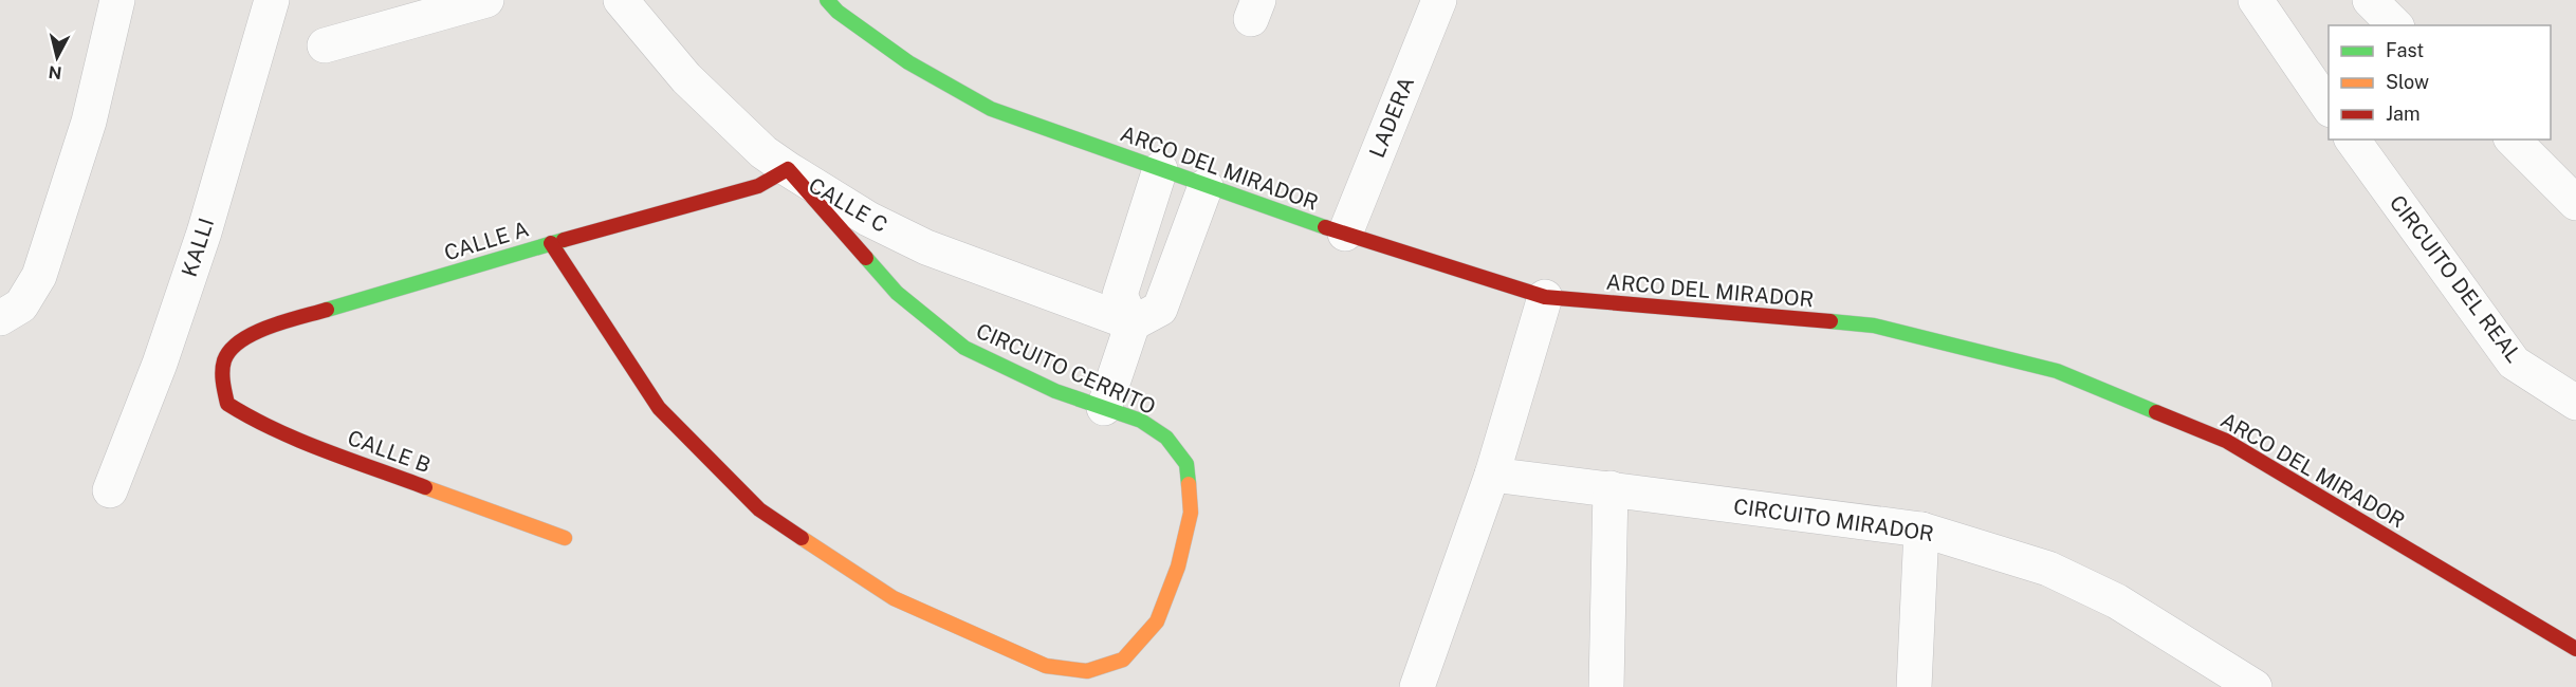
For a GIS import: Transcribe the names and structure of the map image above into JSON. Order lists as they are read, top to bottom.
{
  "streets": {
    "street": [
      "LADERA",
      "ARCO DEL MIRADOR",
      "CALLE C",
      "CALLE A",
      "KALLI",
      "CIRCUITO DEL REAL",
      "CIRCUITO CERRITO",
      "CALLE B",
      "CIRCUITO MIRADOR"
    ]
  },
  "crossings": [
    ["LADERA", "ARCO DEL MIRADOR"],
    ["CALLE C", "CALLE A"],
    ["CALLE C", "CIRCUITO CERRITO"],
    ["CALLE A", "CIRCUITO CERRITO"],
    ["CALLE A", "CALLE B"]
  ],
  "legend": ["Fast", "Slow", "Jam"],
  "north": "bottom"
}
